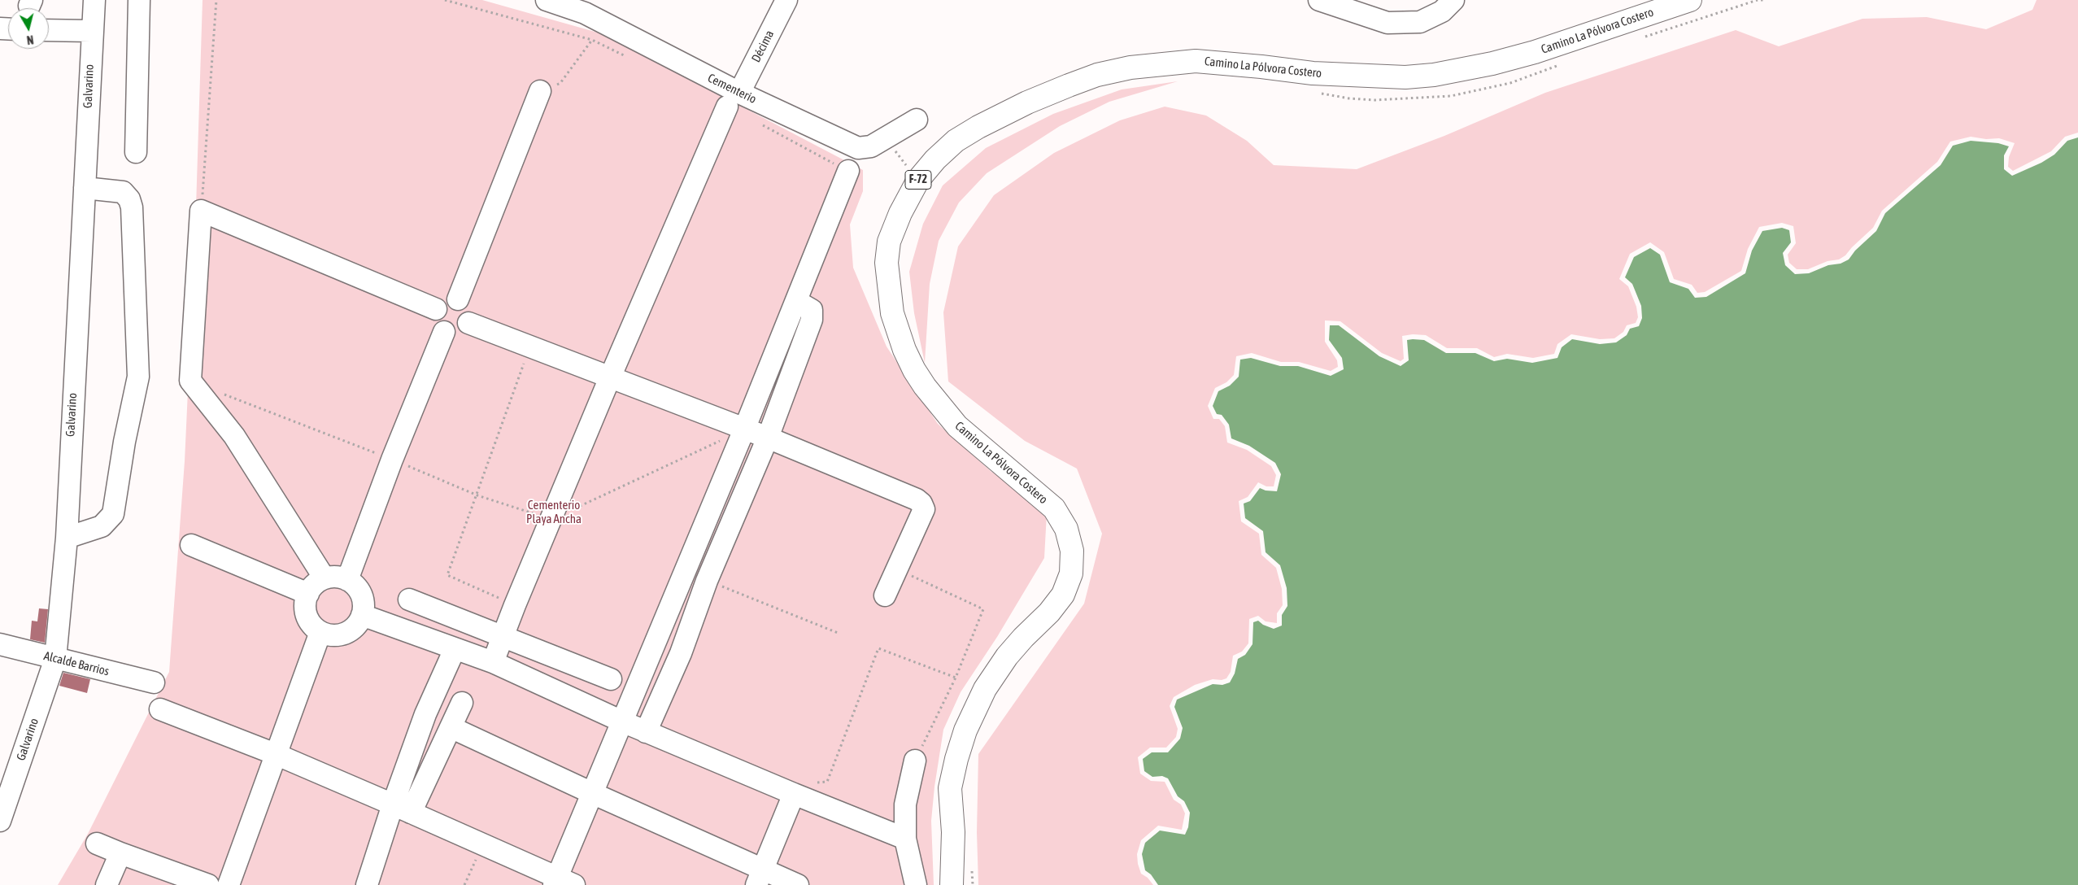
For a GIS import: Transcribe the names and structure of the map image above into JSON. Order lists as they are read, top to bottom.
{
  "streets": {
    "main road": ["Camino La Pólvora Costero", "F-72"],
    "street": [
      "Décima",
      "Galvarino",
      "Cementerio",
      "Alcalde Barrios"
    ]
  },
  "crossings": [
    ["Décima", "Cementerio"],
    ["Galvarino", "Alcalde Barrios"]
  ],
  "parks": ["Cementerio Playa Ancha"],
  "north": "bottom"
}
